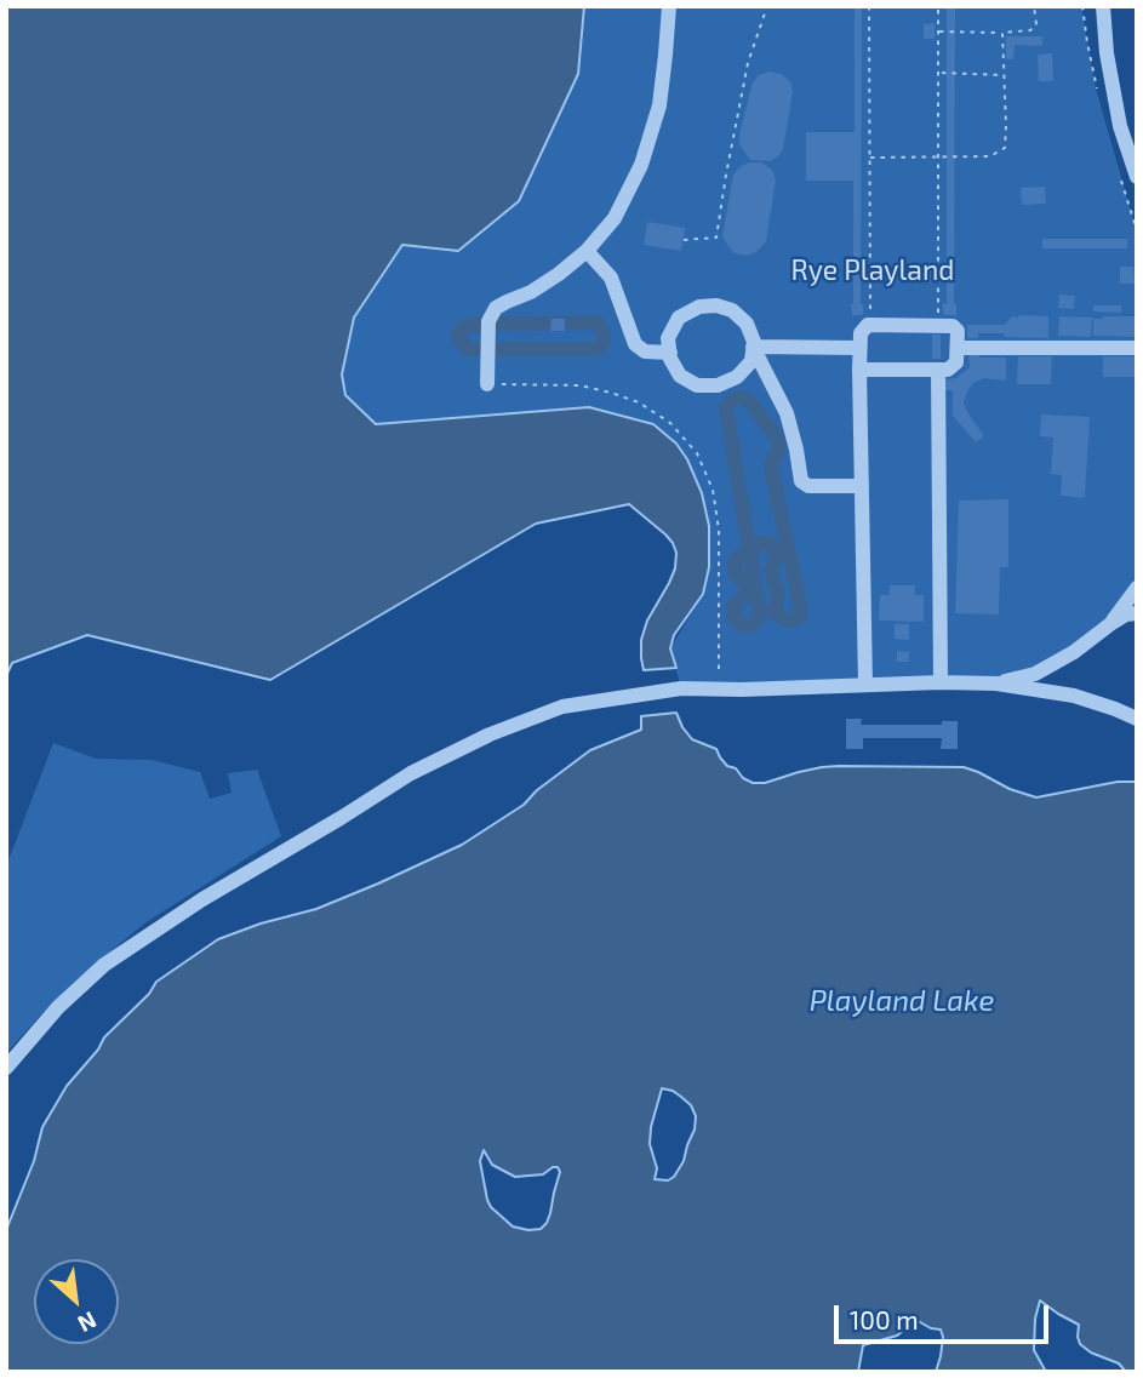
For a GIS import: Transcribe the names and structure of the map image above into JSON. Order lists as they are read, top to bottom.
{
  "water": ["Playland Lake"],
  "parks": ["Rye Playland"],
  "scale_bar": "100 m",
  "north": "bottom right"
}
